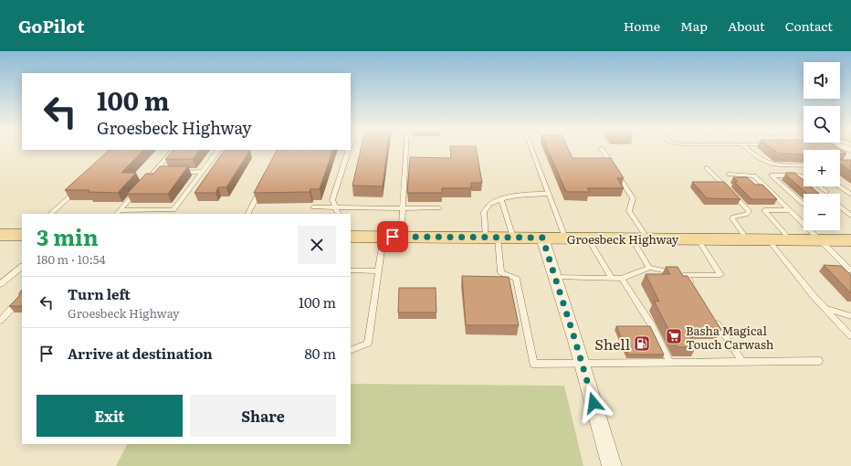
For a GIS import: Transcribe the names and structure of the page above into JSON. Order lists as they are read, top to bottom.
{
  "streets": {
    "main road": ["Groesbeck Highway"]
  },
  "places": {
    "supermarket": ["Basha Magical Touch Carwash"],
    "fuel station": ["Shell"]
  },
  "page": {
    "header": "GoPilot",
    "nav": [
      "Home",
      "Map",
      "About",
      "Contact"
    ],
    "map_buttons": ["+", "−"],
    "turn": ["100 m", "Groesbeck Highway"],
    "heading": ["3 min", "180 m · 10:54"],
    "list": [
      {
        "name": "Turn left",
        "note": "Groesbeck Highway",
        "value": "100 m"
      },
      {
        "name": "Arrive at destination",
        "value": "80 m"
      }
    ],
    "buttons": ["Exit", "Share"]
  }
}
